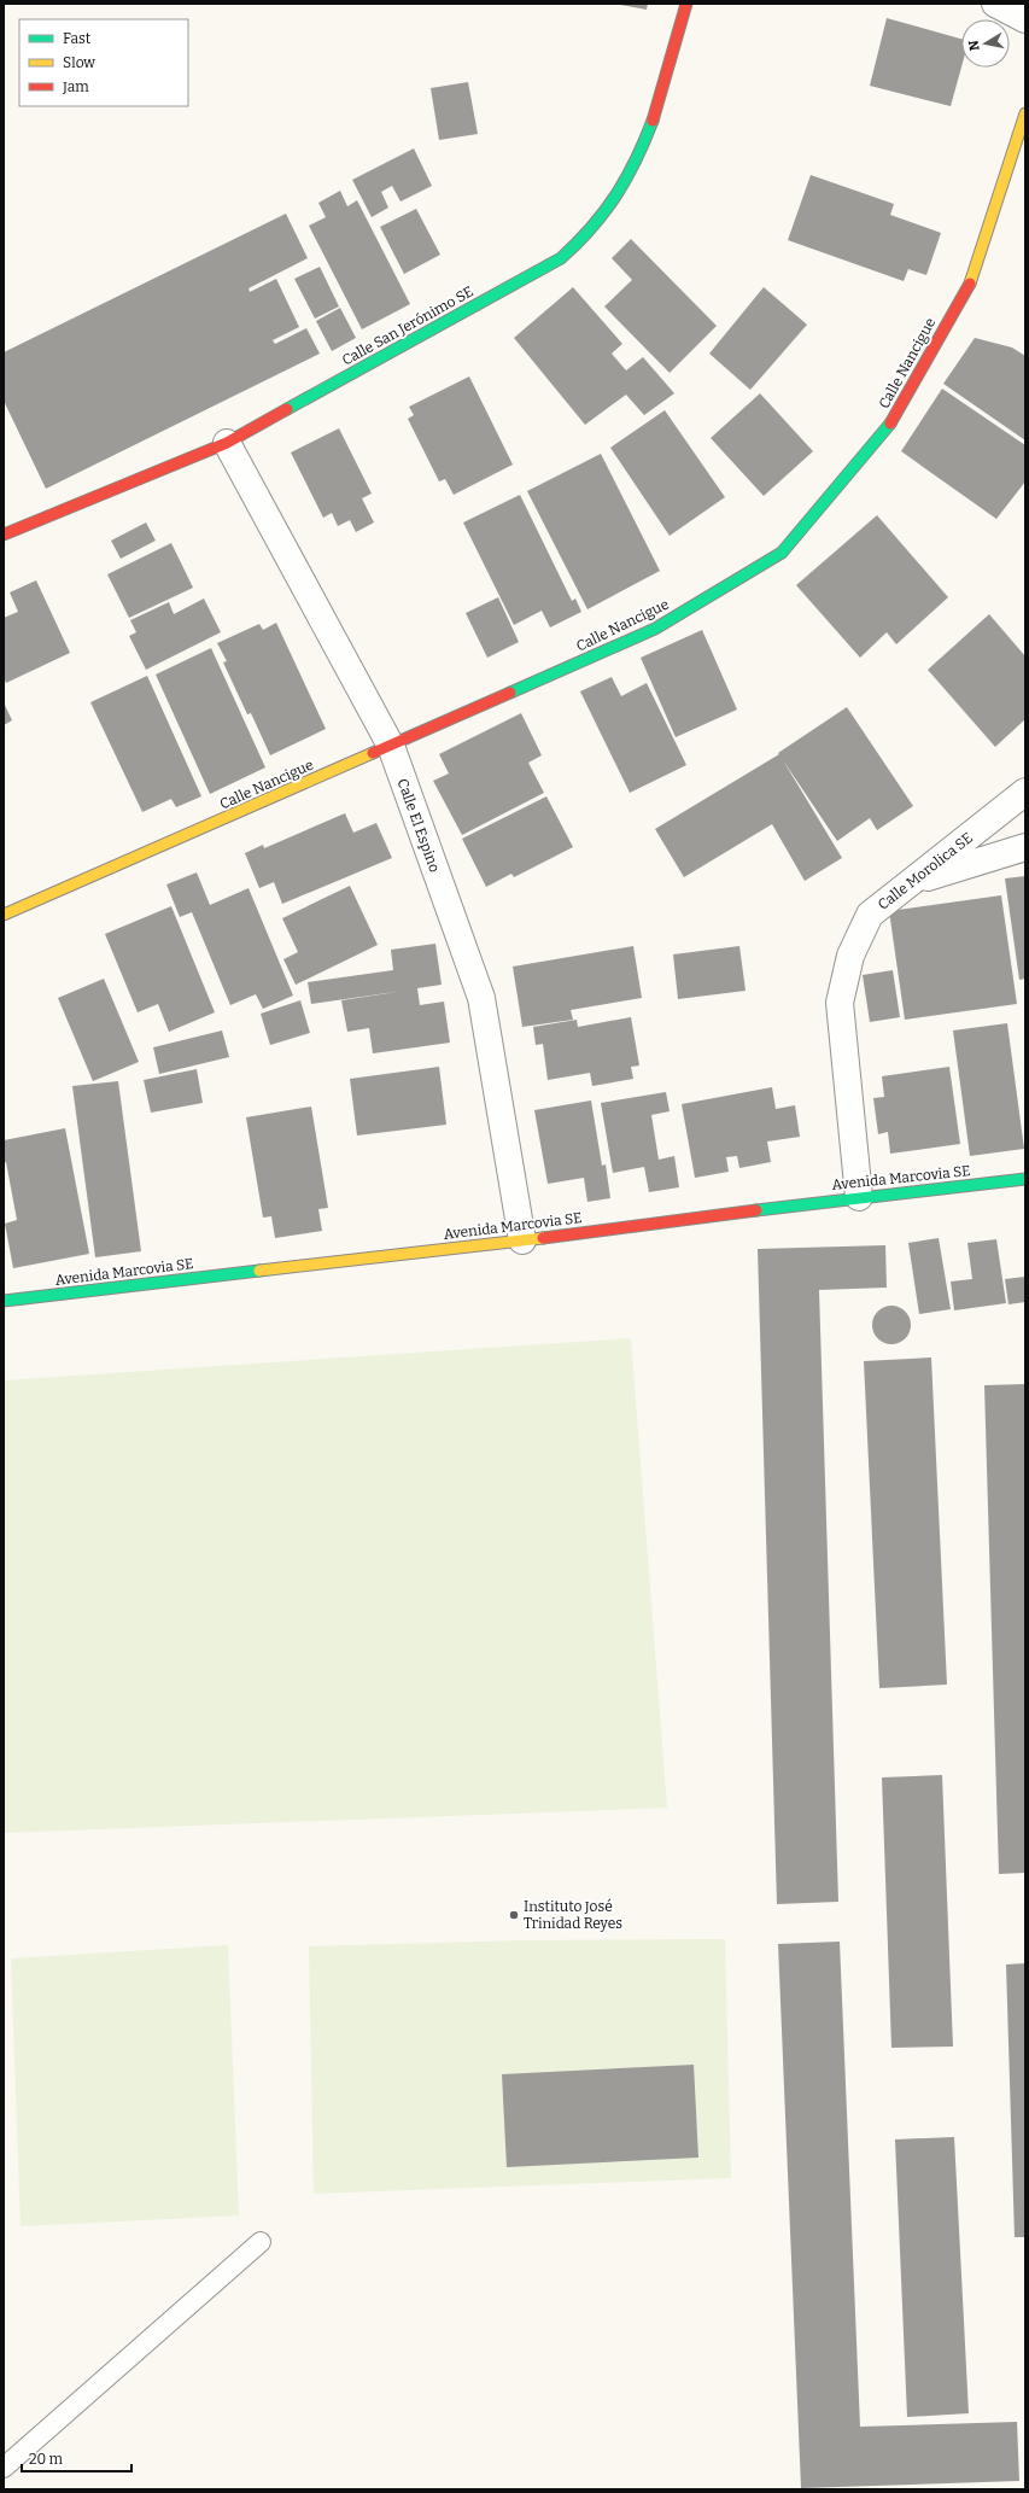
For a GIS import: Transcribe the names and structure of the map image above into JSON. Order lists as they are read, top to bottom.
{
  "streets": {
    "street": [
      "Calle San Jerónimo SE",
      "Calle Nancigue",
      "Calle El Espino",
      "Calle Morolica SE",
      "Avenida Marcovia SE"
    ]
  },
  "crossings": [
    ["Calle San Jerónimo SE", "Calle El Espino"],
    ["Calle Nancigue", "Calle El Espino"],
    ["Calle El Espino", "Avenida Marcovia SE"],
    ["Calle Morolica SE", "Avenida Marcovia SE"]
  ],
  "places": ["Instituto José Trinidad Reyes"],
  "legend": ["Fast", "Slow", "Jam"],
  "scale_bar": "20 m",
  "north": "left"
}
